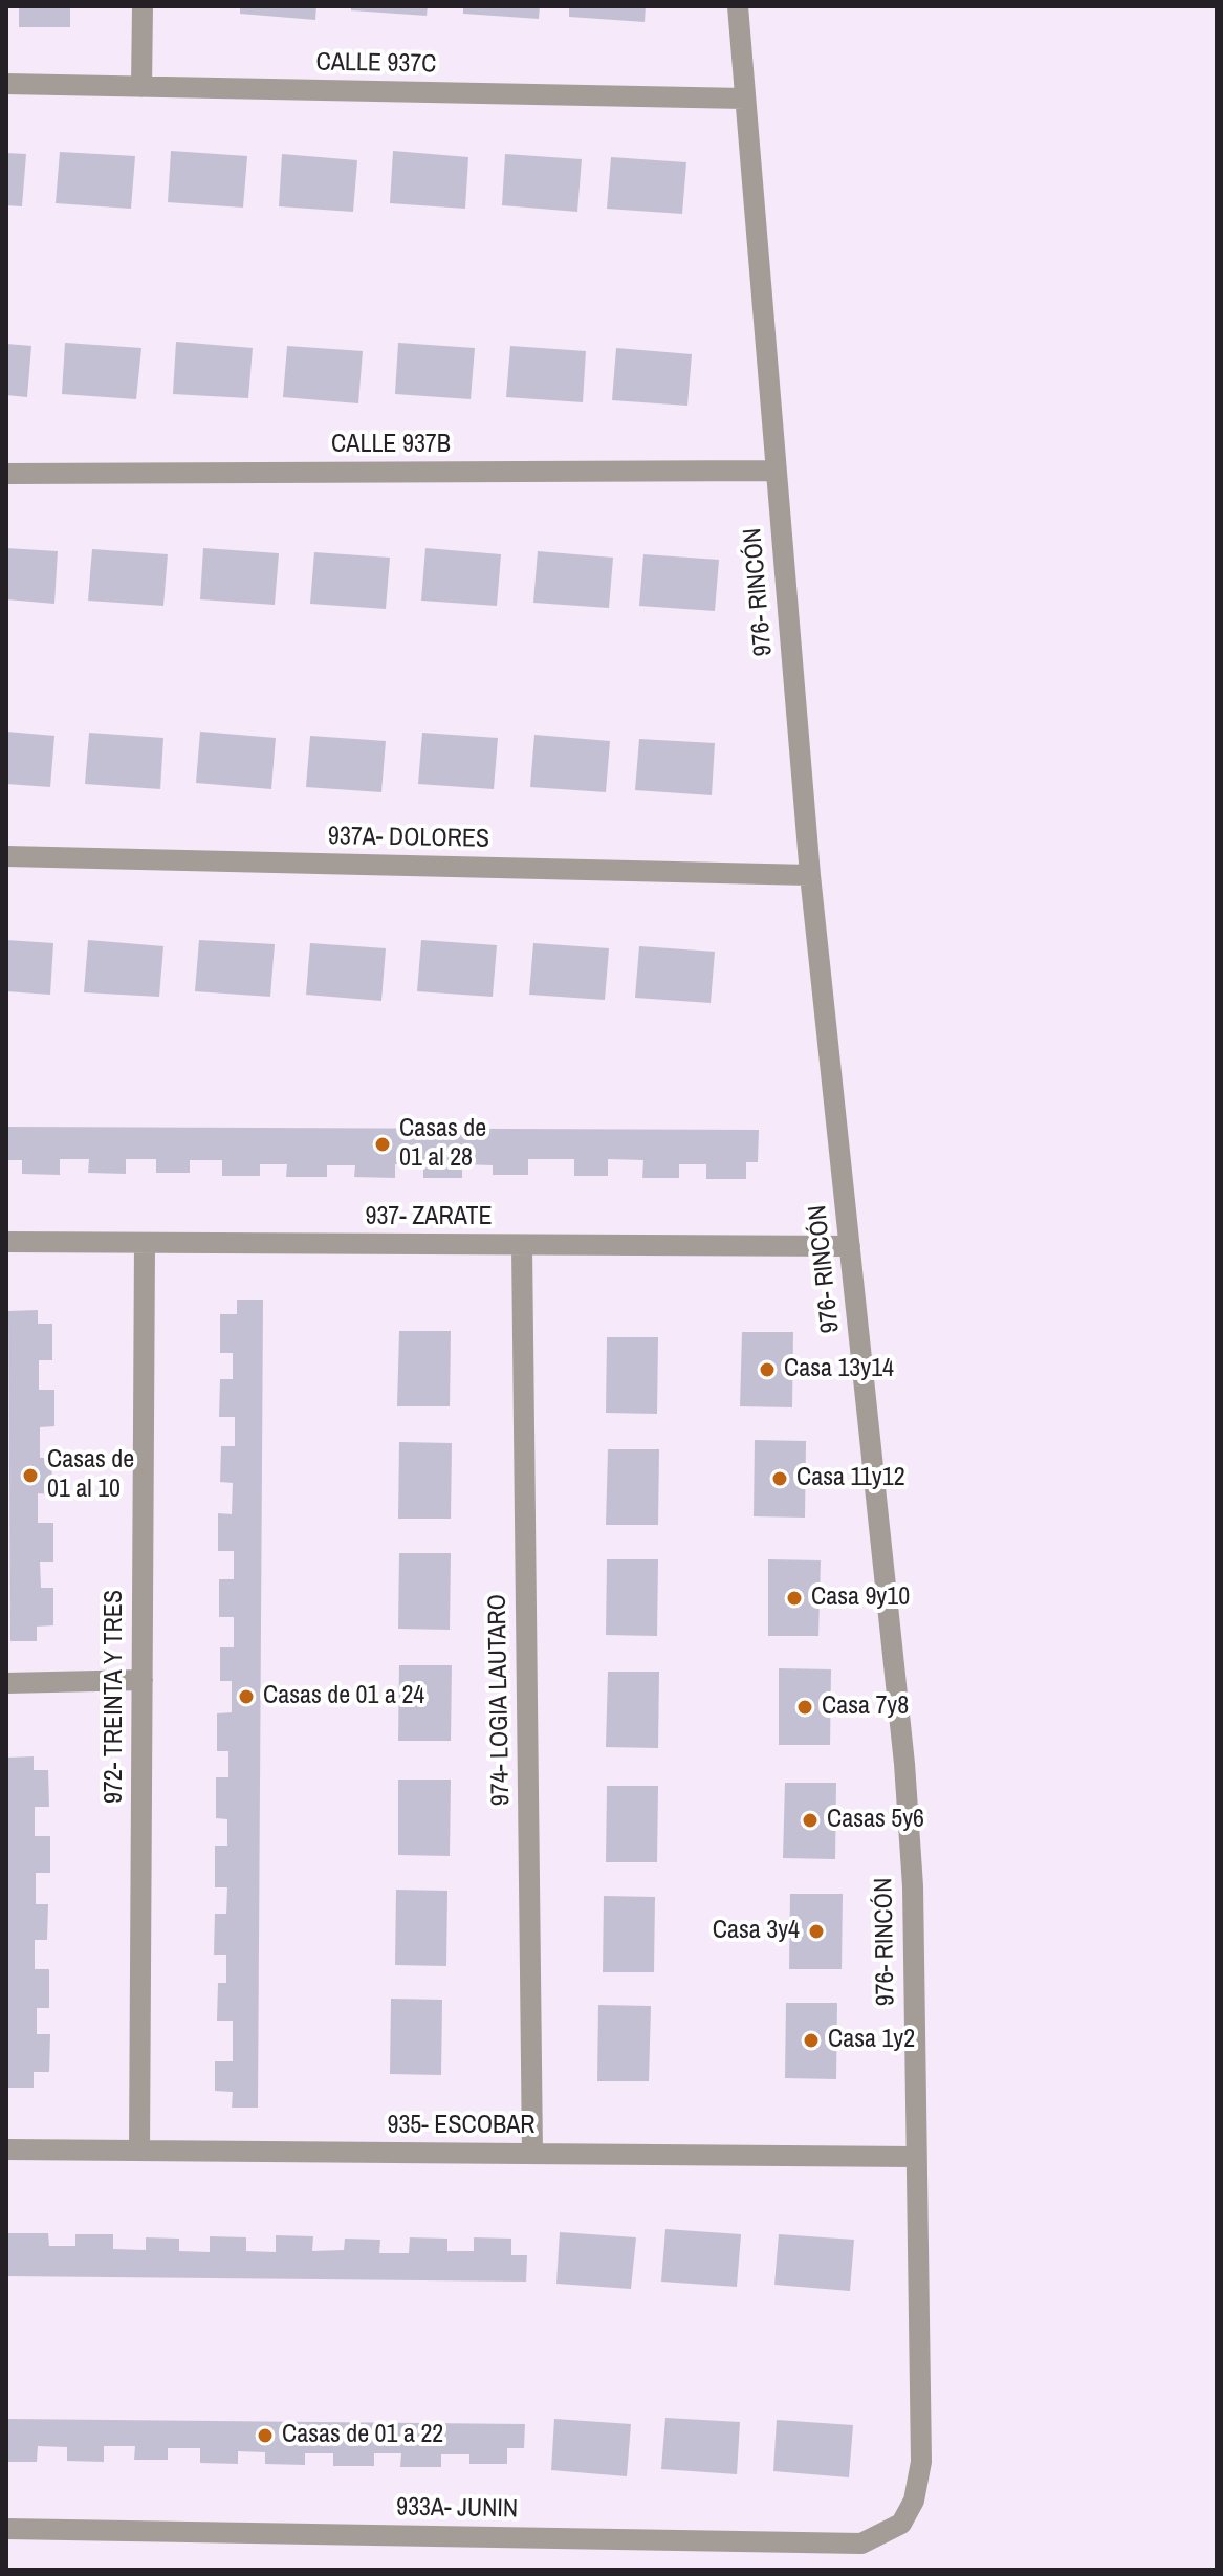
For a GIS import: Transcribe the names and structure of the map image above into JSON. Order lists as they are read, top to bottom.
{
  "streets": {
    "street": [
      "CALLE 937C",
      "CALLE 937B",
      "976- RINCÓN",
      "937A- DOLORES",
      "937- ZARATE",
      "972- TREINTA Y TRES",
      "974- LOGIA LAUTARO",
      "935- ESCOBAR",
      "933A- JUNIN"
    ]
  },
  "crossings": [
    ["CALLE 937C", "976- RINCÓN"],
    ["CALLE 937B", "976- RINCÓN"],
    ["976- RINCÓN", "937A- DOLORES"],
    ["976- RINCÓN", "937- ZARATE"],
    ["976- RINCÓN", "935- ESCOBAR"],
    ["976- RINCÓN", "933A- JUNIN"],
    ["937- ZARATE", "972- TREINTA Y TRES"],
    ["937- ZARATE", "974- LOGIA LAUTARO"],
    ["972- TREINTA Y TRES", "935- ESCOBAR"],
    ["974- LOGIA LAUTARO", "935- ESCOBAR"]
  ],
  "places": [
    "Casas de 01 al 28",
    "Casa 13y14",
    "Casas de 01 al 10",
    "Casa 11y12",
    "Casa 9y10",
    "Casas de 01 a 24",
    "Casa 7y8",
    "Casas 5y6",
    "Casa 3y4",
    "Casa 1y2",
    "Casas de 01 a 22"
  ]
}
